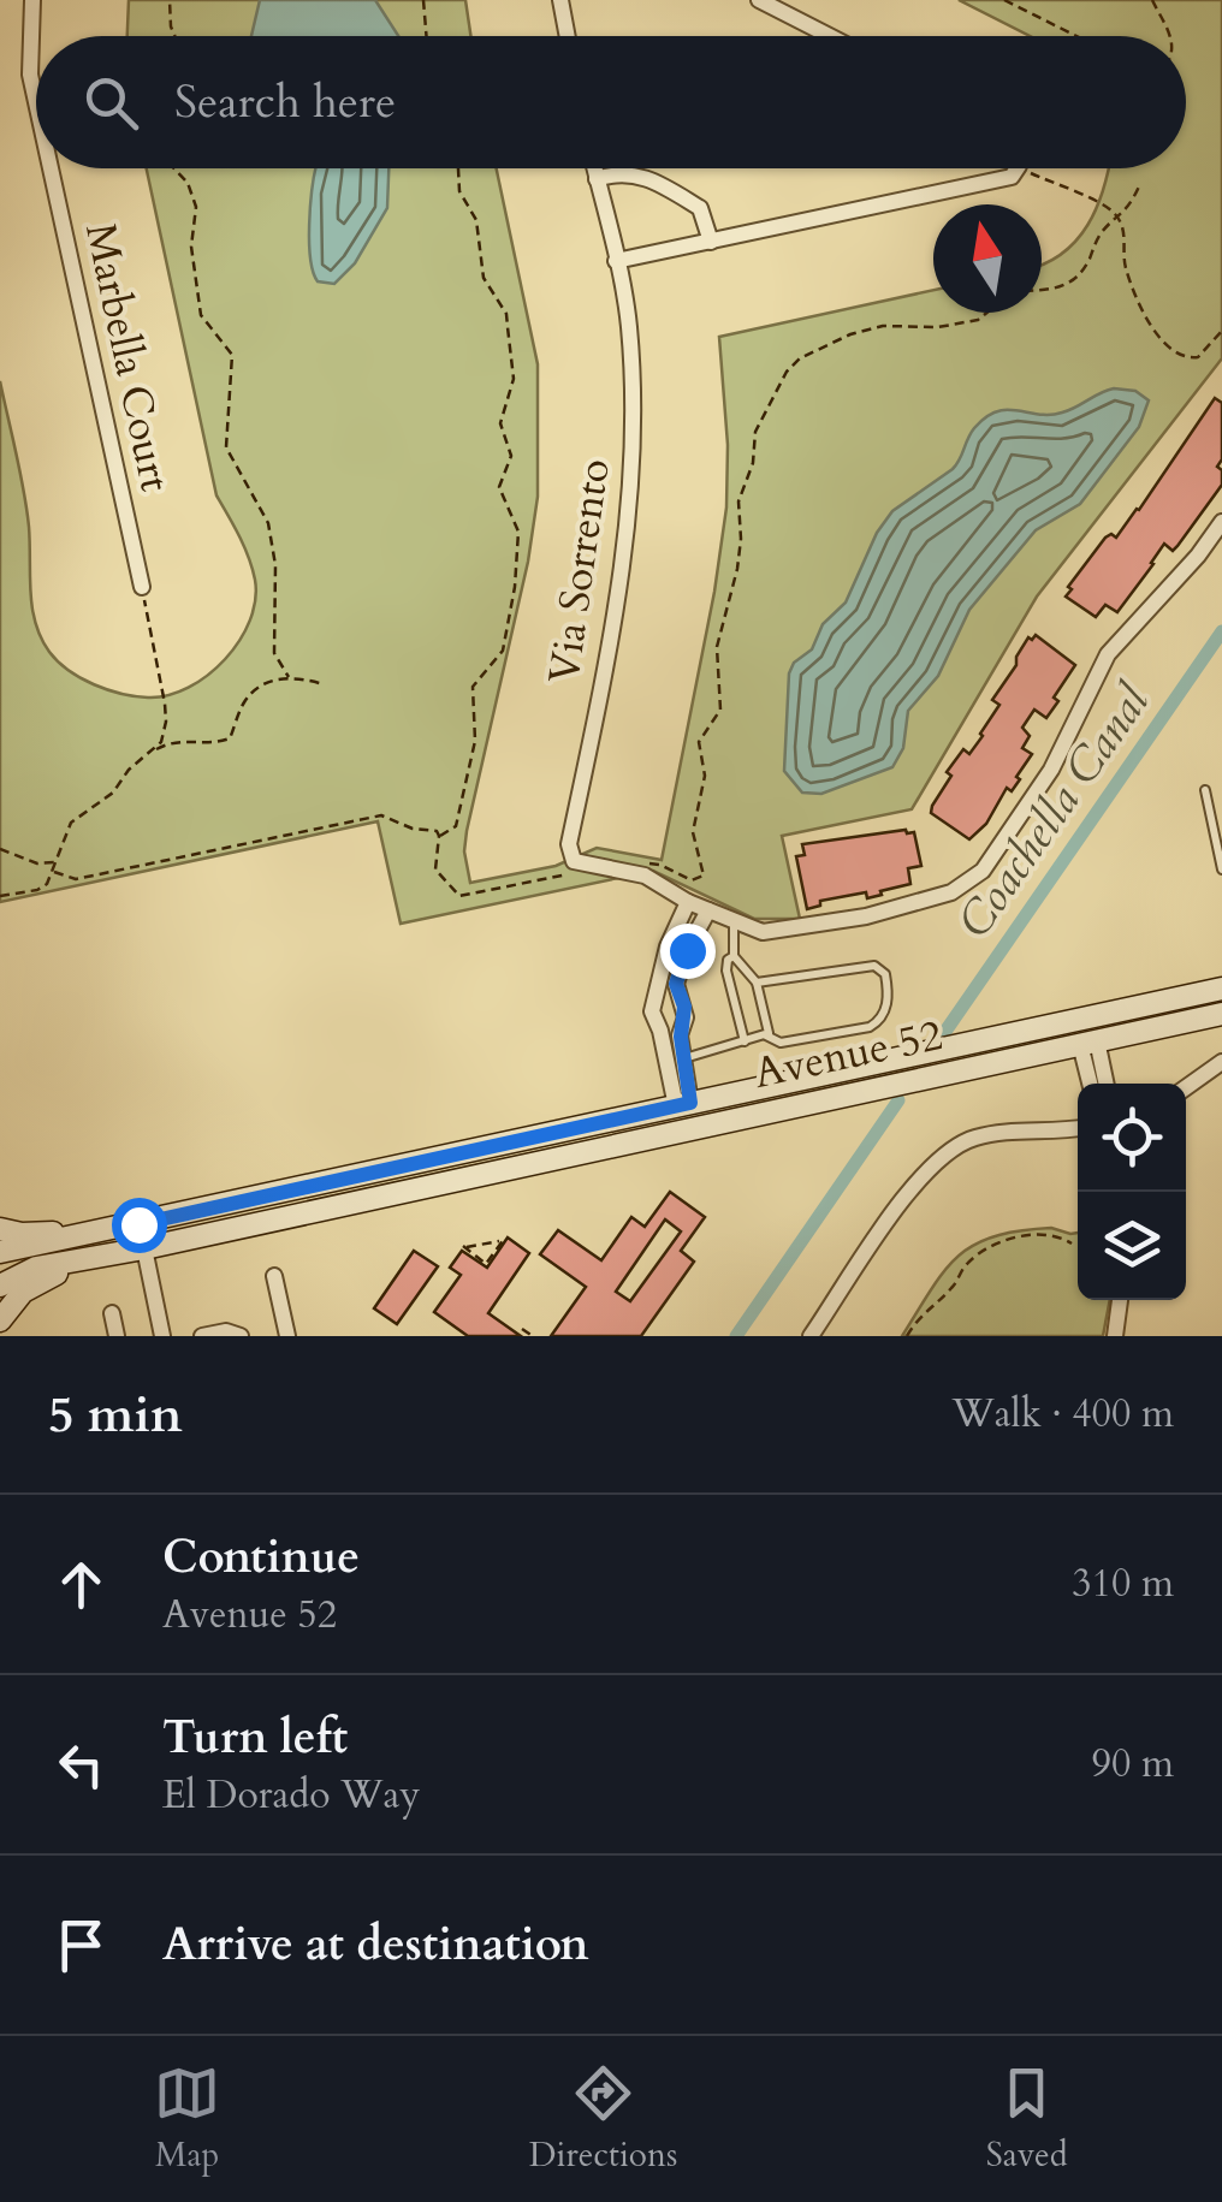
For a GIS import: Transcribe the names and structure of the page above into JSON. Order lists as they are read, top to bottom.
{
  "streets": {
    "main road": ["Avenue 52"],
    "street": ["Marbella Court", "Via Sorrento"]
  },
  "water": ["Coachella Canal"],
  "north": "top",
  "page": {
    "search": "Search here",
    "heading": ["5 min", "Walk · 400 m"],
    "list": [
      ["Continue", "Avenue 52", "310 m"],
      ["Turn left", "El Dorado Way", "90 m"],
      "Arrive at destination"
    ],
    "nav": ["Map", "Directions", "Saved"]
  }
}
